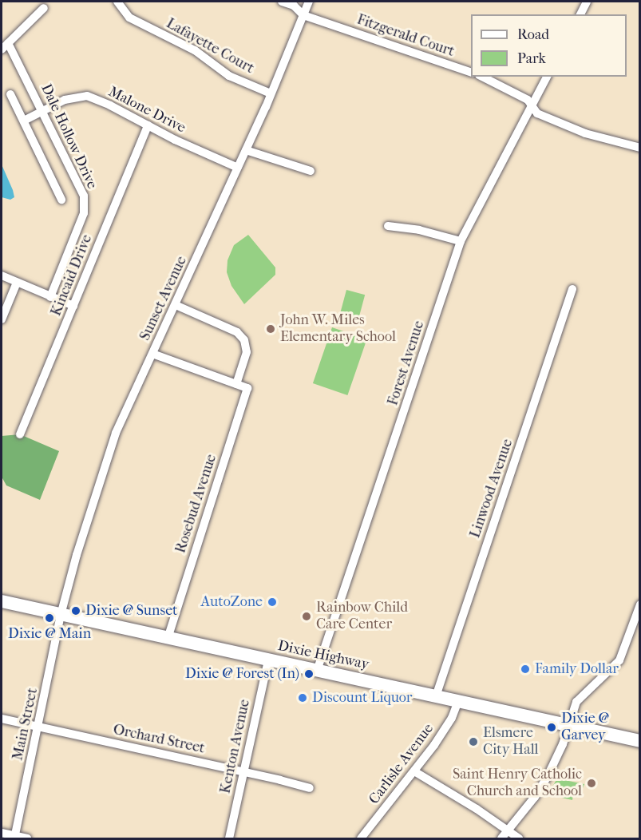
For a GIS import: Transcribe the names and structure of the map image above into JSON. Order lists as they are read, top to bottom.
{
  "streets": {
    "main road": ["Dixie Highway"],
    "street": [
      "Fitzgerald Court",
      "Lafayette Court",
      "Malone Drive",
      "Dale Hollow Drive",
      "Kincaid Drive",
      "Sunset Avenue",
      "Forest Avenue",
      "Linwood Avenue",
      "Rosebud Avenue",
      "Main Street",
      "Orchard Street",
      "Kenton Avenue",
      "Carlisle Avenue"
    ]
  },
  "crossings": [
    ["Fitzgerald Court", "Sunset Avenue"],
    ["Lafayette Court", "Sunset Avenue"],
    ["Malone Drive", "Dale Hollow Drive"],
    ["Malone Drive", "Kincaid Drive"],
    ["Malone Drive", "Sunset Avenue"],
    ["Sunset Avenue", "Dixie Highway"],
    ["Sunset Avenue", "Main Street"],
    ["Forest Avenue", "Dixie Highway"],
    ["Linwood Avenue", "Dixie Highway"],
    ["Rosebud Avenue", "Dixie Highway"],
    ["Dixie Highway", "Main Street"],
    ["Dixie Highway", "Kenton Avenue"],
    ["Dixie Highway", "Carlisle Avenue"],
    ["Main Street", "Orchard Street"],
    ["Orchard Street", "Kenton Avenue"]
  ],
  "places": [
    "John W. Miles Elementary School",
    "AutoZone",
    "Dixie @ Sunset",
    "Rainbow Child Care Center",
    "Dixie @ Main",
    "Family Dollar",
    "Dixie @ Forest (In)",
    "Discount Liquor",
    "Dixie @ Garvey",
    "Elsmere City Hall",
    "Saint Henry Catholic Church and School"
  ],
  "legend": ["Road", "Park"]
}
